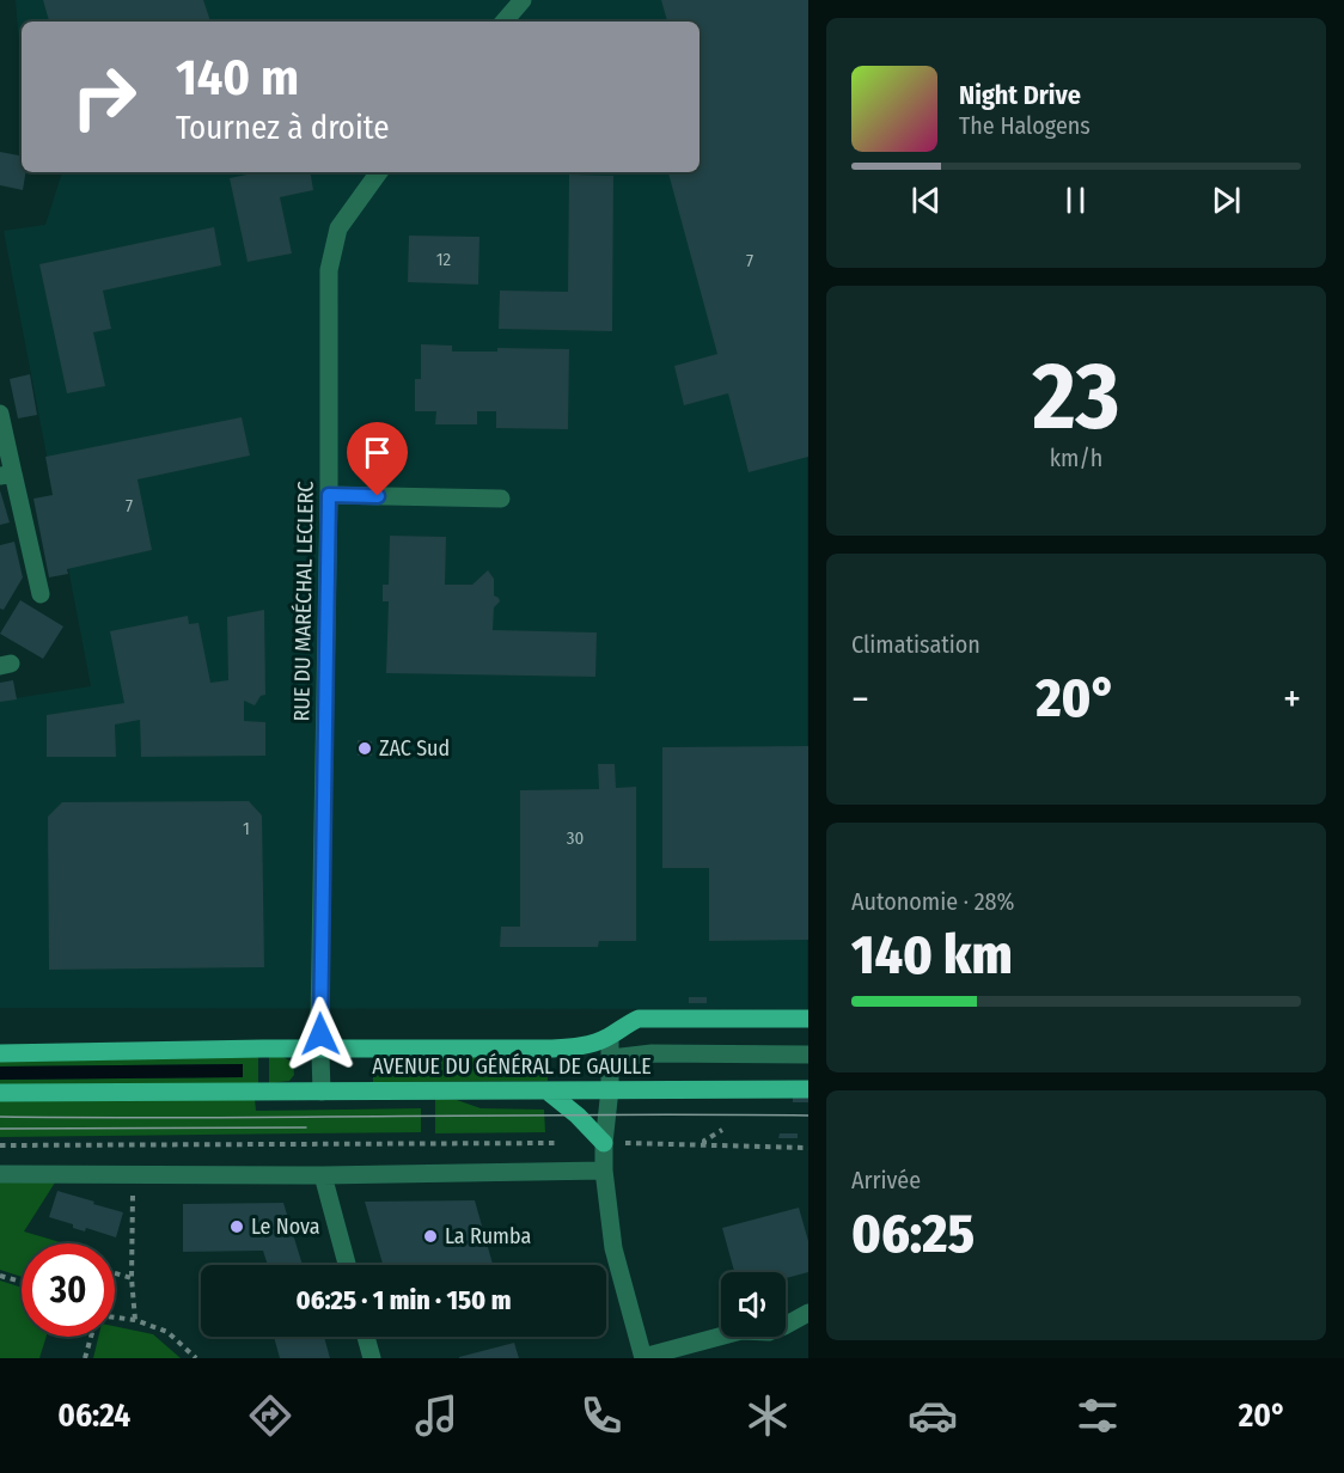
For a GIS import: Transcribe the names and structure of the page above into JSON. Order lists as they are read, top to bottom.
{
  "streets": {
    "main road": ["AVENUE DU GÉNÉRAL DE GAULLE"],
    "street": ["RUE DU MARÉCHAL LECLERC"]
  },
  "crossings": [
    ["RUE DU MARÉCHAL LECLERC", "AVENUE DU GÉNÉRAL DE GAULLE"]
  ],
  "places": ["ZAC Sud", "Le Nova", "La Rumba"],
  "house_numbers": [
    "12",
    "7",
    "7",
    "1",
    "30"
  ],
  "page": {
    "turn": ["140 m", "Tournez à droite"],
    "song": ["Night Drive", "The Halogens"],
    "tile": [
      ["23", "km/h"],
      "Climatisation",
      ["Autonomie · 28%", "140 km"],
      ["Arrivée", "06:25"]
    ],
    "heat": ["−", "20°", "+"],
    "limit": "30",
    "trip": "06:25 · 1 min · 150 m",
    "tabs": ["06:24", "20°"]
  }
}
